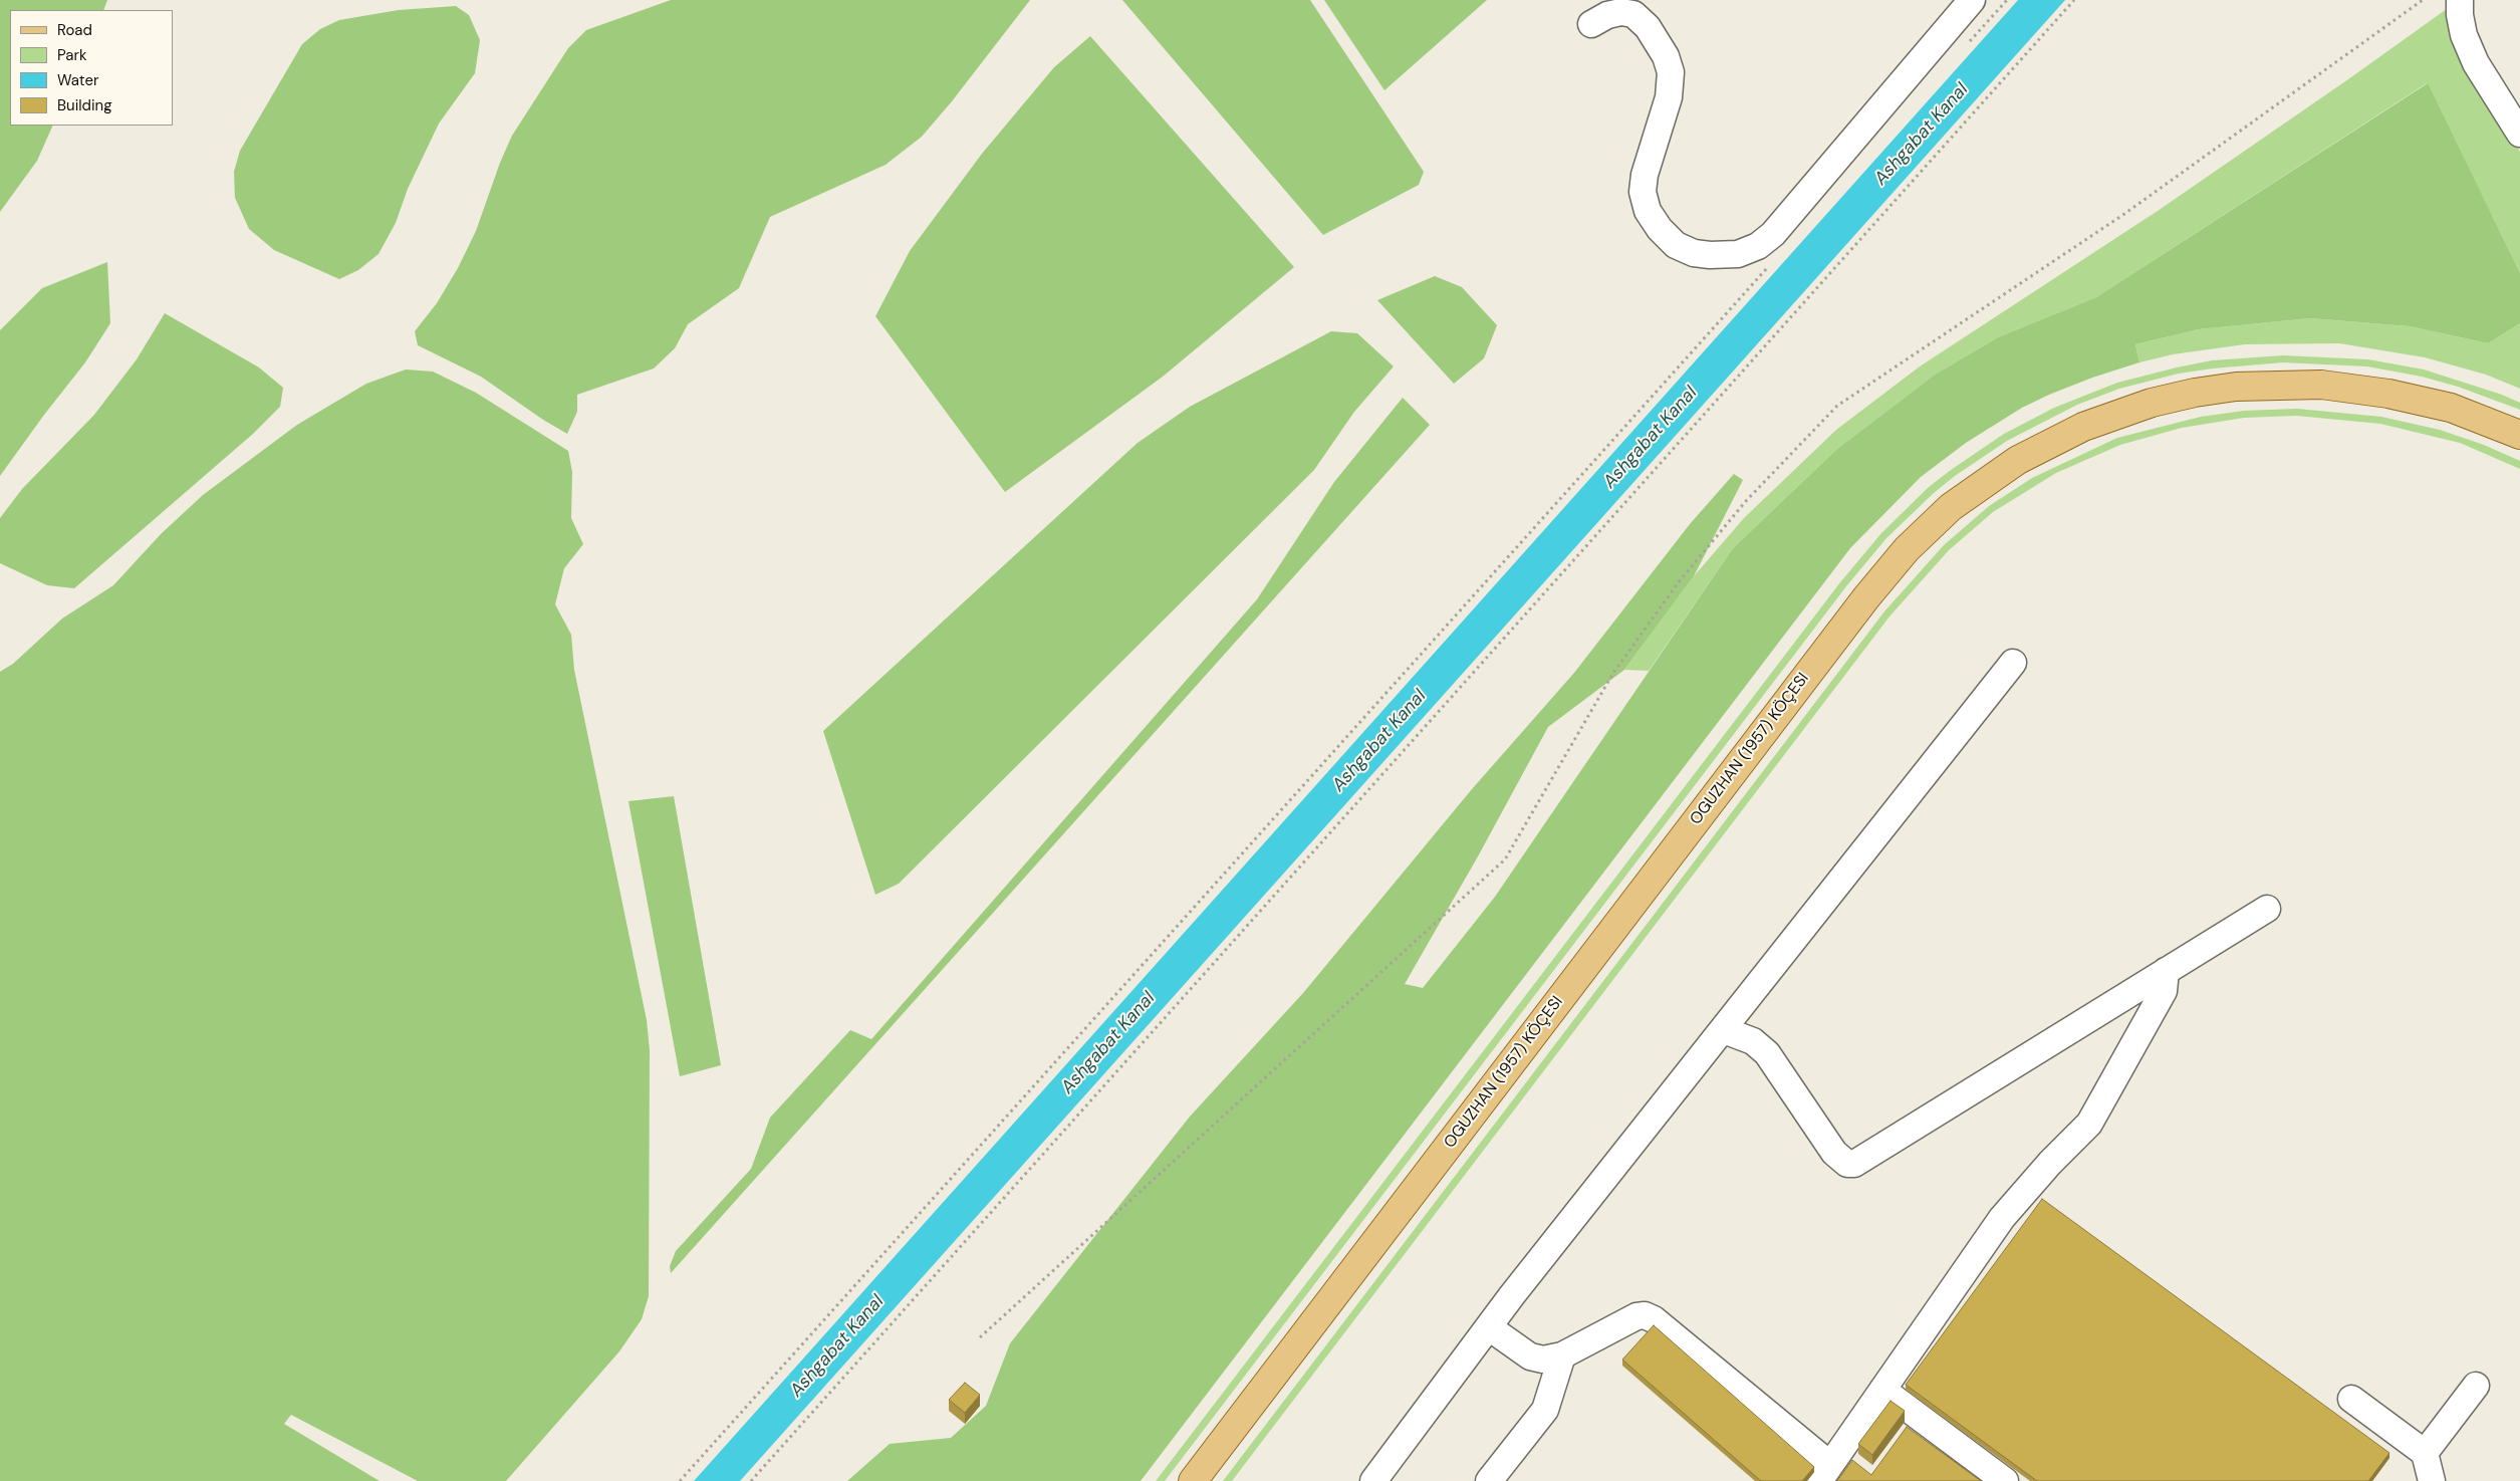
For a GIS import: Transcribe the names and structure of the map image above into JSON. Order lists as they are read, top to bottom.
{
  "streets": {
    "main road": ["OGUZHAN (1957) KÖÇESI"]
  },
  "water": ["Ashgabat Kanal"],
  "legend": [
    "Road",
    "Park",
    "Water",
    "Building"
  ]
}
